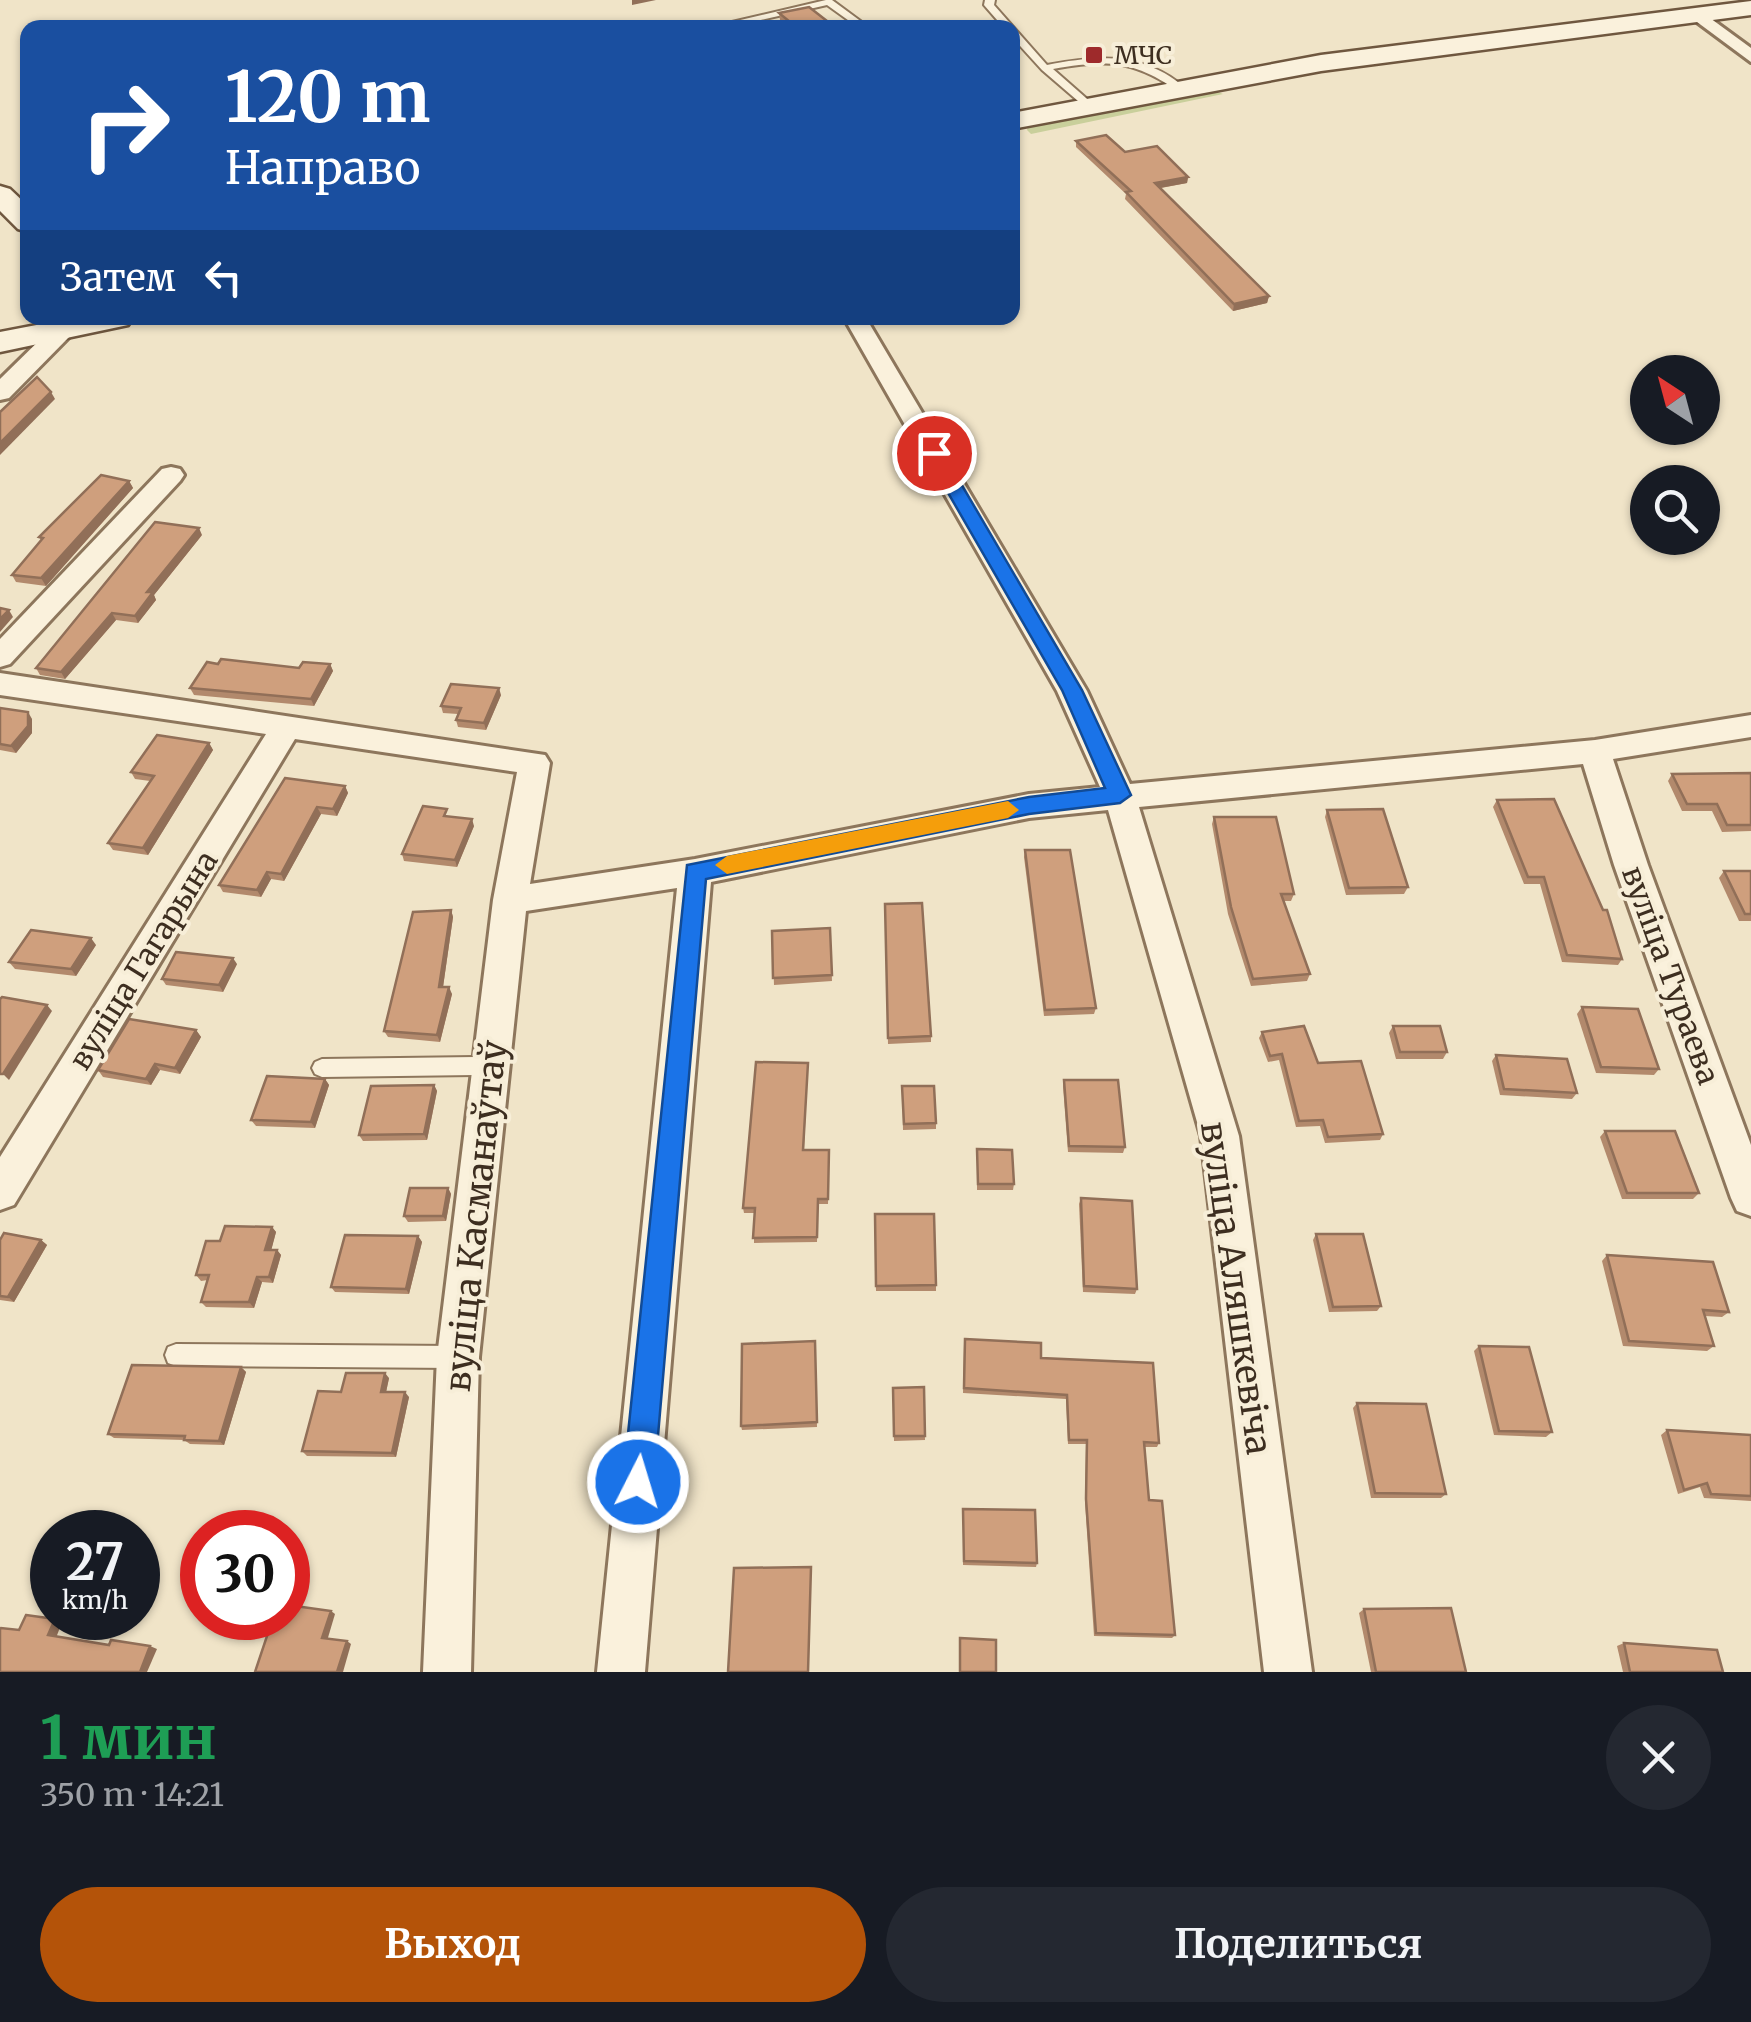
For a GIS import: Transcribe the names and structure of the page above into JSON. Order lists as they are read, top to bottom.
{
  "streets": {
    "street": [
      "вуліца Гагарына",
      "вуліца Тураева",
      "вуліца Касманаўтаў",
      "вуліца Аляшкевіча"
    ]
  },
  "crossings": [
    ["вуліца Гагарына", "вуліца Касманаўтаў"]
  ],
  "places": {
    "transit": ["МЧС"]
  },
  "north": "top left",
  "page": {
    "turn": ["120 m", "Направо"],
    "then": "Затем",
    "speed": "27 km/h",
    "limit": "30",
    "heading": ["1 мин", "350 m · 14:21"],
    "buttons": ["Выход", "Поделиться"]
  }
}
